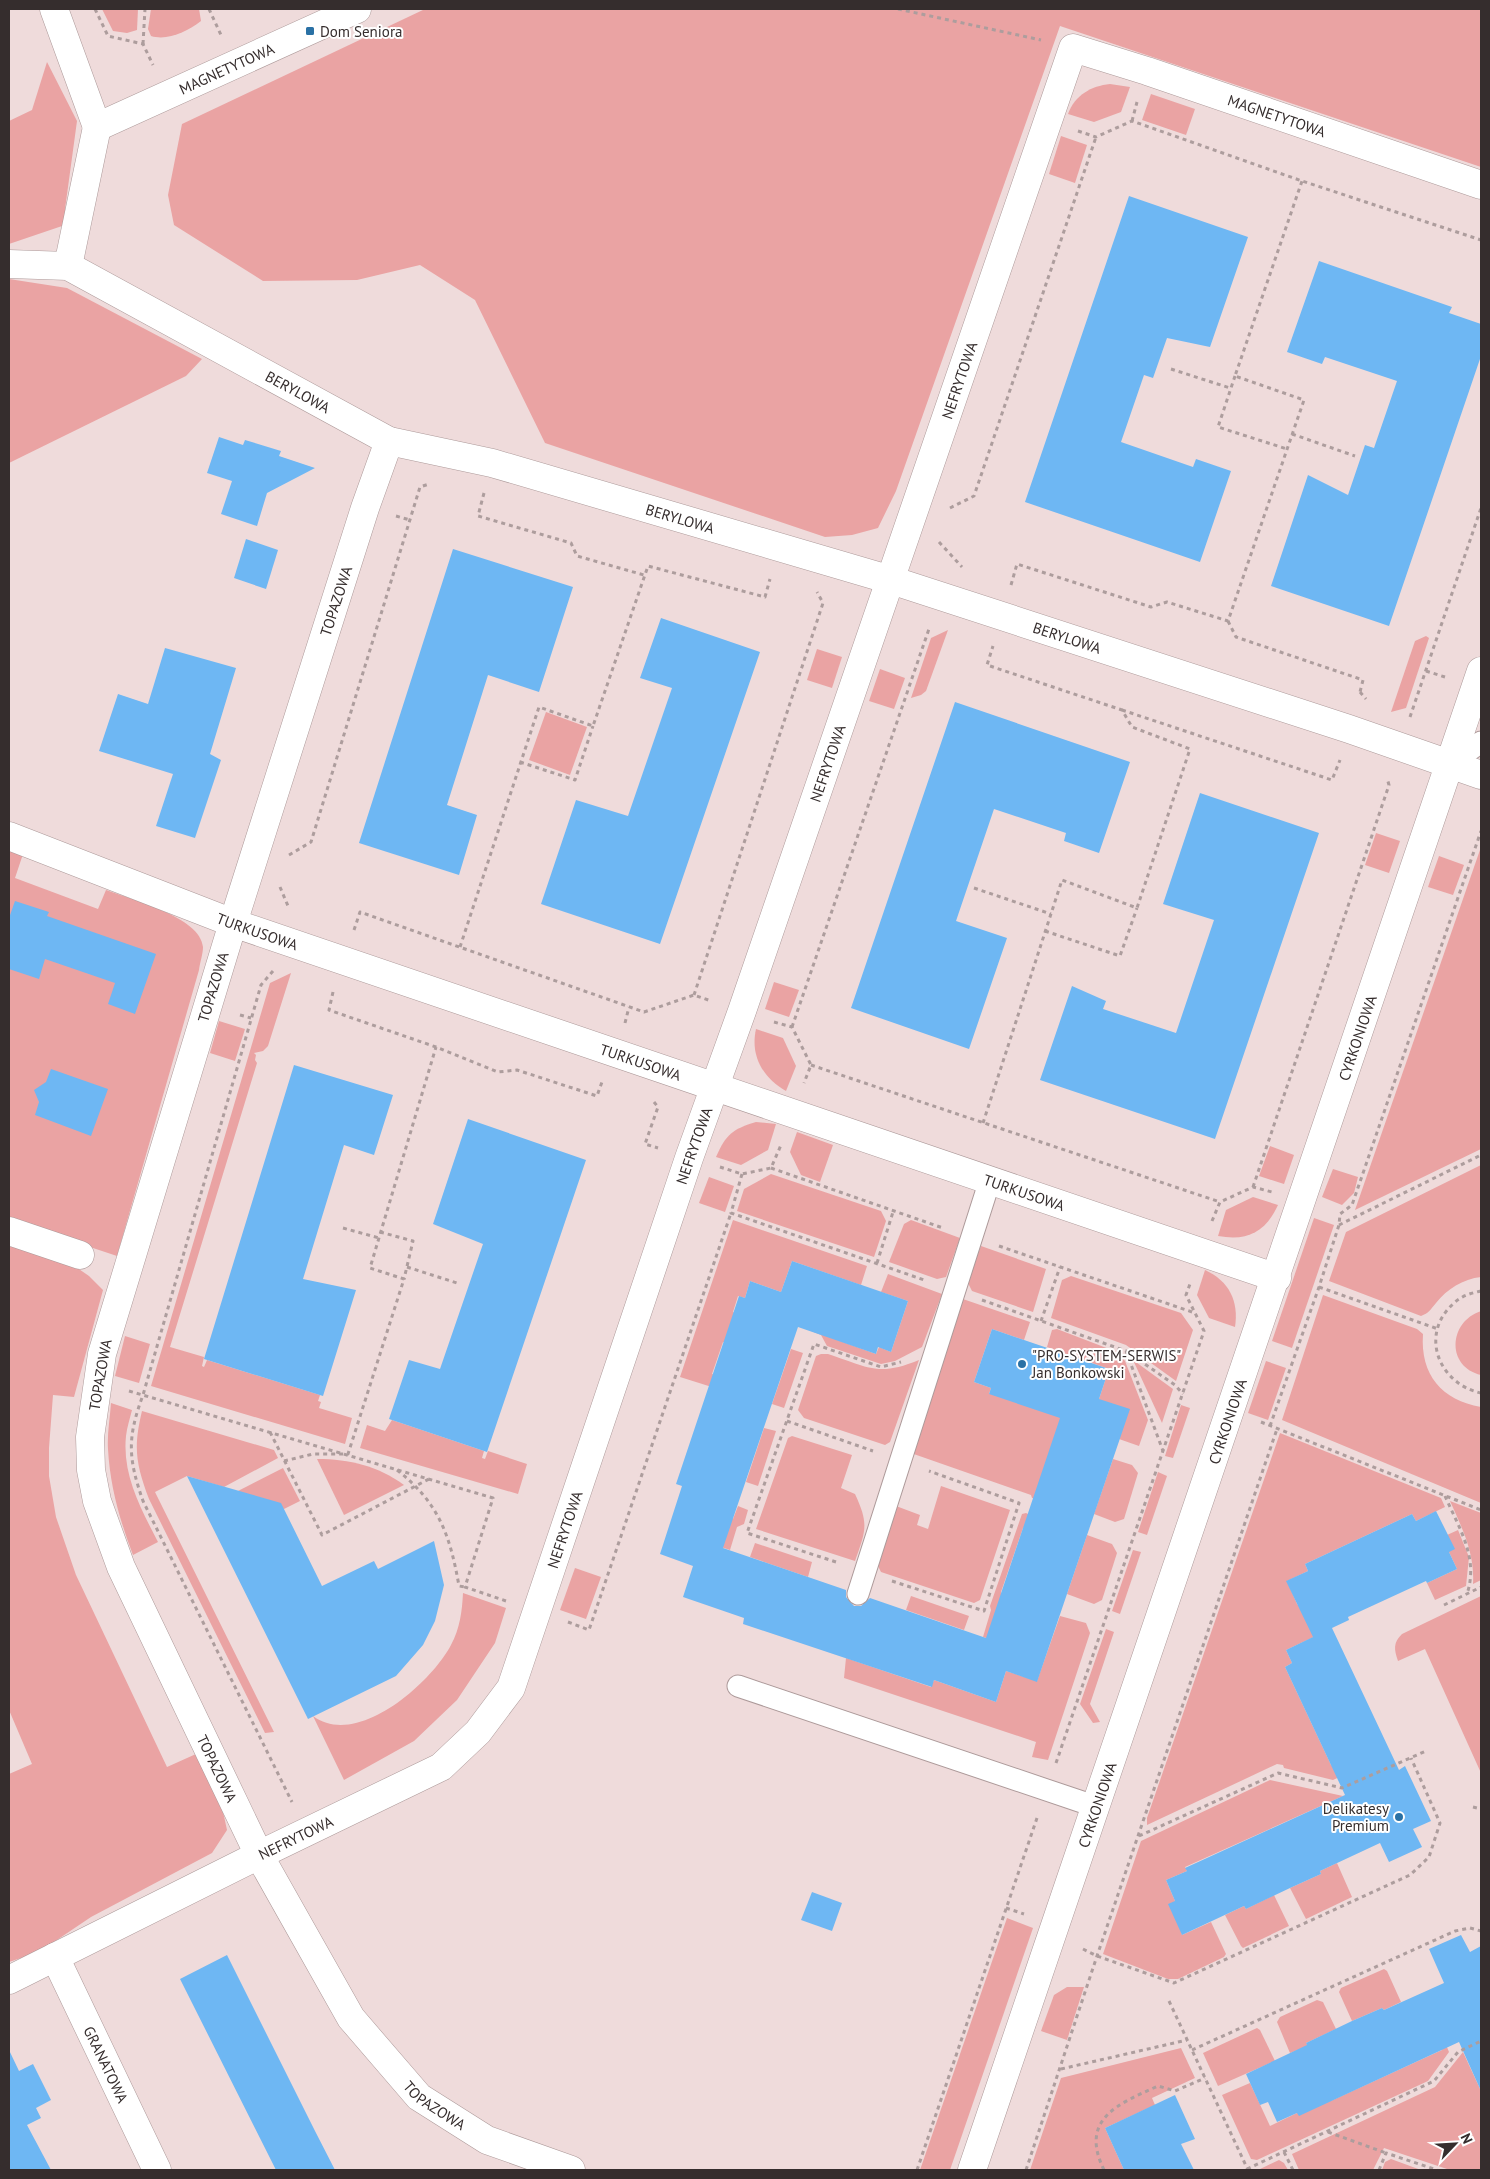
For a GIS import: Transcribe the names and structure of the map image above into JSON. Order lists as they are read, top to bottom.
{
  "streets": {
    "street": [
      "MAGNETYTOWA",
      "NEFRYTOWA",
      "BERYLOWA",
      "TOPAZOWA",
      "TURKUSOWA",
      "CYRKONIOWA",
      "GRANATOWA"
    ]
  },
  "crossings": [
    ["MAGNETYTOWA", "NEFRYTOWA"],
    ["NEFRYTOWA", "BERYLOWA"],
    ["NEFRYTOWA", "TOPAZOWA"],
    ["NEFRYTOWA", "TURKUSOWA"],
    ["NEFRYTOWA", "GRANATOWA"],
    ["BERYLOWA", "TOPAZOWA"],
    ["BERYLOWA", "CYRKONIOWA"],
    ["TOPAZOWA", "TURKUSOWA"],
    ["TURKUSOWA", "CYRKONIOWA"]
  ],
  "places": {
    "transit": ["Dom Seniora"],
    "other": ["\"PRO-SYSTEM-SERWIS\" Jan Bonkowski", "Delikatesy Premium"]
  },
  "north": "top right"
}
